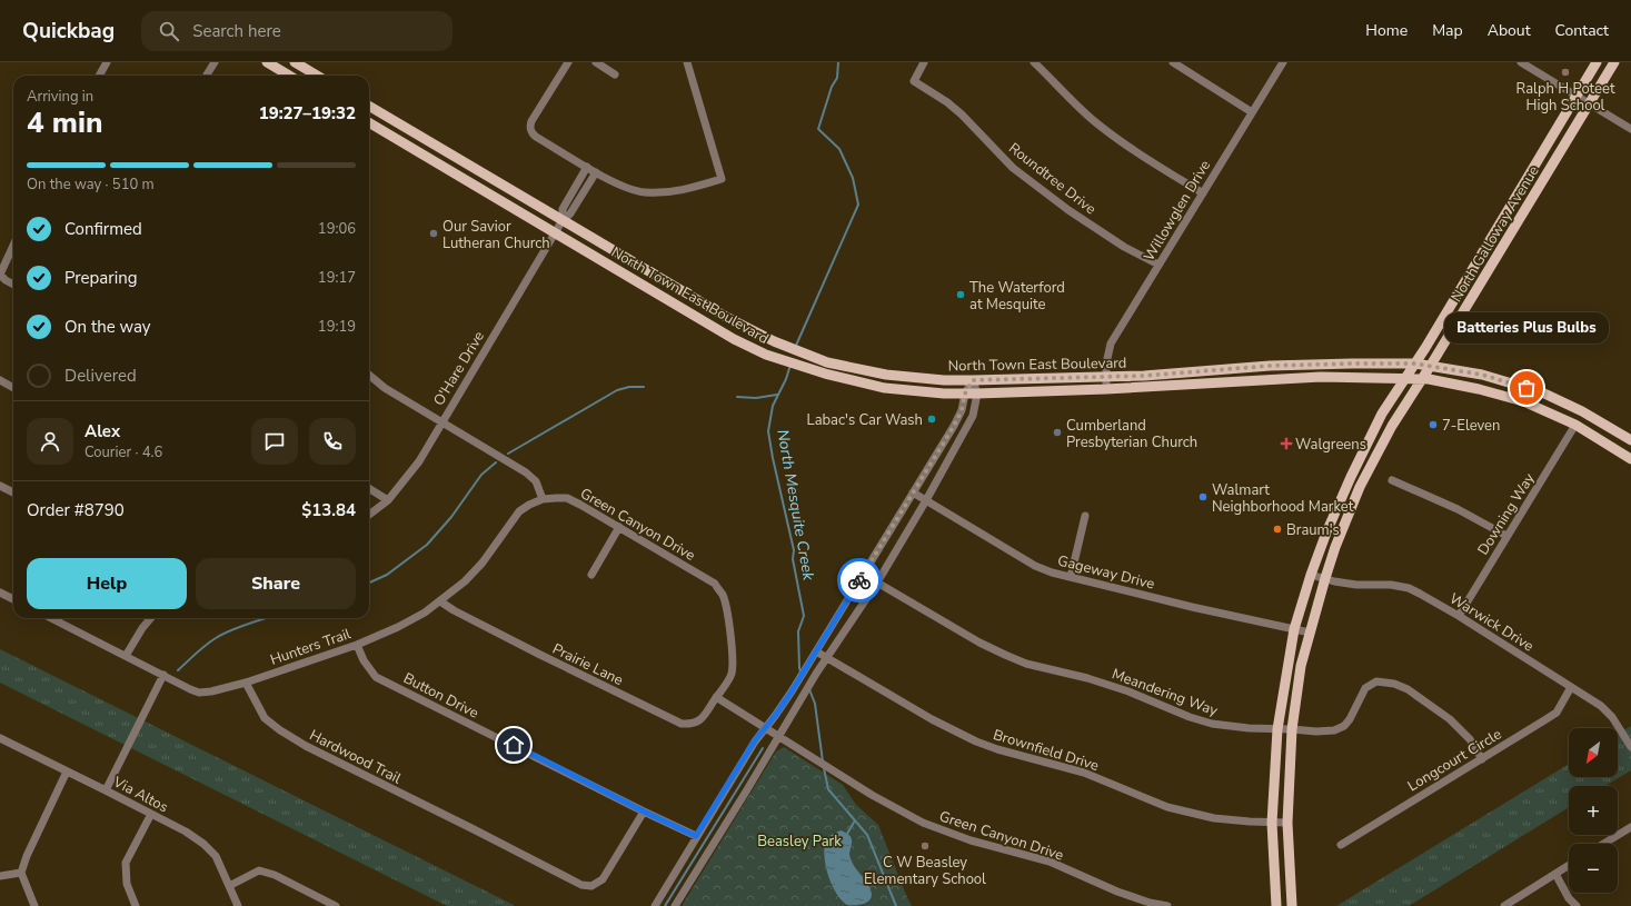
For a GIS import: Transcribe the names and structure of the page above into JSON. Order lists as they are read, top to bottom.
{
  "streets": {
    "main road": ["North Galloway Avenue", "North Town East Boulevard"],
    "street": [
      "Roundtree Drive",
      "Willowglen Drive",
      "O'Hare Drive",
      "Downing Way",
      "Green Canyon Drive",
      "Gageway Drive",
      "Warwick Drive",
      "Hunters Trail",
      "Prairie Lane",
      "Meandering Way",
      "Button Drive",
      "Brownfield Drive",
      "Hardwood Trail",
      "Longcourt Circle",
      "Via Altos"
    ]
  },
  "crossings": [
    ["Roundtree Drive", "Willowglen Drive"],
    ["Willowglen Drive", "North Town East Boulevard"],
    ["North Galloway Avenue", "North Town East Boulevard"],
    ["North Galloway Avenue", "Gageway Drive"],
    ["North Galloway Avenue", "Warwick Drive"],
    ["North Galloway Avenue", "Meandering Way"],
    ["North Galloway Avenue", "Brownfield Drive"],
    ["North Town East Boulevard", "O'Hare Drive"],
    ["North Town East Boulevard", "Downing Way"],
    ["Downing Way", "Warwick Drive"],
    ["Green Canyon Drive", "Hunters Trail"],
    ["Green Canyon Drive", "Prairie Lane"],
    ["Warwick Drive", "Longcourt Circle"],
    ["Hunters Trail", "Prairie Lane"],
    ["Hunters Trail", "Button Drive"],
    ["Hunters Trail", "Hardwood Trail"],
    ["Meandering Way", "Longcourt Circle"],
    ["Button Drive", "Hardwood Trail"]
  ],
  "water": ["North Mesquite Creek"],
  "parks": ["Beasley Park"],
  "places": {
    "other": [
      "Ralph H Poteet High School",
      "Our Savior Lutheran Church",
      "The Waterford at Mesquite",
      "Batteries Plus Bulbs",
      "Labac's Car Wash",
      "7-Eleven",
      "Cumberland Presbyterian Church",
      "Walmart Neighborhood Market",
      "Braum's",
      "C W Beasley Elementary School"
    ],
    "health": ["Walgreens"]
  },
  "north": "bottom left",
  "page": {
    "header": "Quickbag",
    "search": "Search here",
    "nav": [
      "Home",
      "Map",
      "About",
      "Contact"
    ],
    "heading": ["4 min", "Arriving in", "19:27–19:32"],
    "panel": [
      "Alex",
      "Courier · 4.6",
      "Order #8790",
      "$13.84"
    ],
    "bar": "On the way · 510 m",
    "list": [
      ["Confirmed", "19:06"],
      ["Preparing", "19:17"],
      ["On the way", "19:19"],
      "Delivered"
    ],
    "bubble": "Batteries Plus Bulbs",
    "buttons": ["Help", "Share"],
    "map_buttons": ["+", "−"]
  }
}
